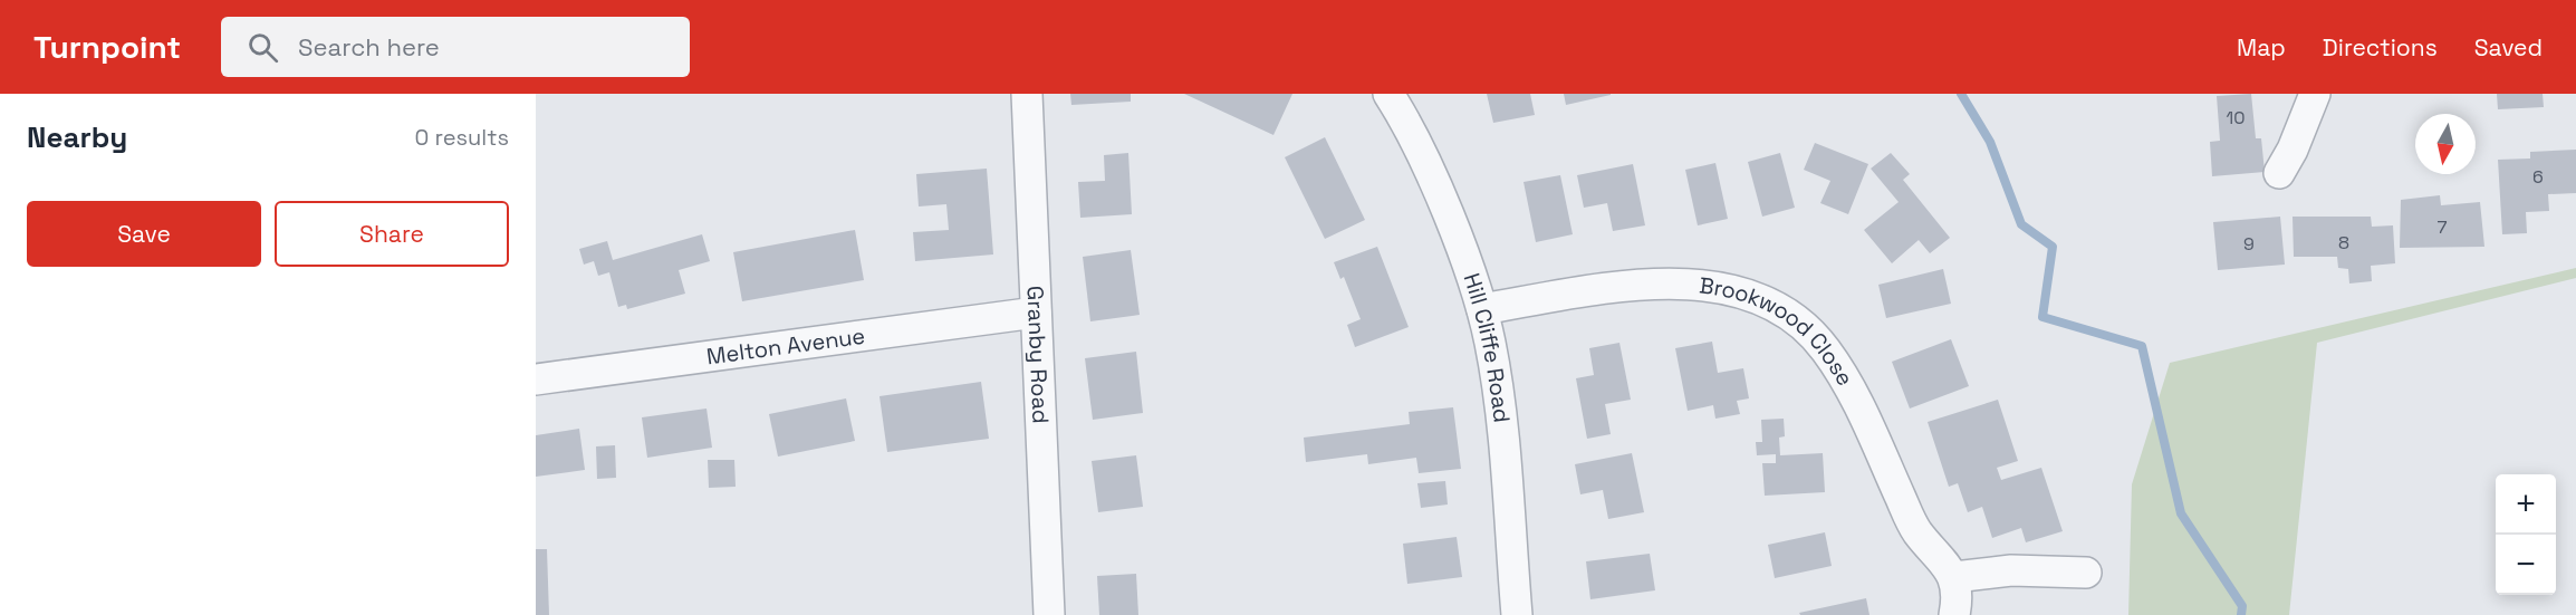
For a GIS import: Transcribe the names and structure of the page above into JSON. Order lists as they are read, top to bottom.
{
  "streets": {
    "street": [
      "Brookwood Close",
      "Melton Avenue",
      "Hill Cliffe Road",
      "Granby Road"
    ]
  },
  "crossings": [
    ["Brookwood Close", "Hill Cliffe Road"],
    ["Melton Avenue", "Granby Road"]
  ],
  "house_numbers": [
    "10",
    "6",
    "7",
    "8",
    "9"
  ],
  "north": "bottom",
  "page": {
    "header": "Turnpoint",
    "search": "Search here",
    "nav": ["Map", "Directions", "Saved"],
    "heading": ["Nearby", "0 results"],
    "buttons": ["Save", "Share"],
    "map_buttons": ["+", "−"]
  }
}
